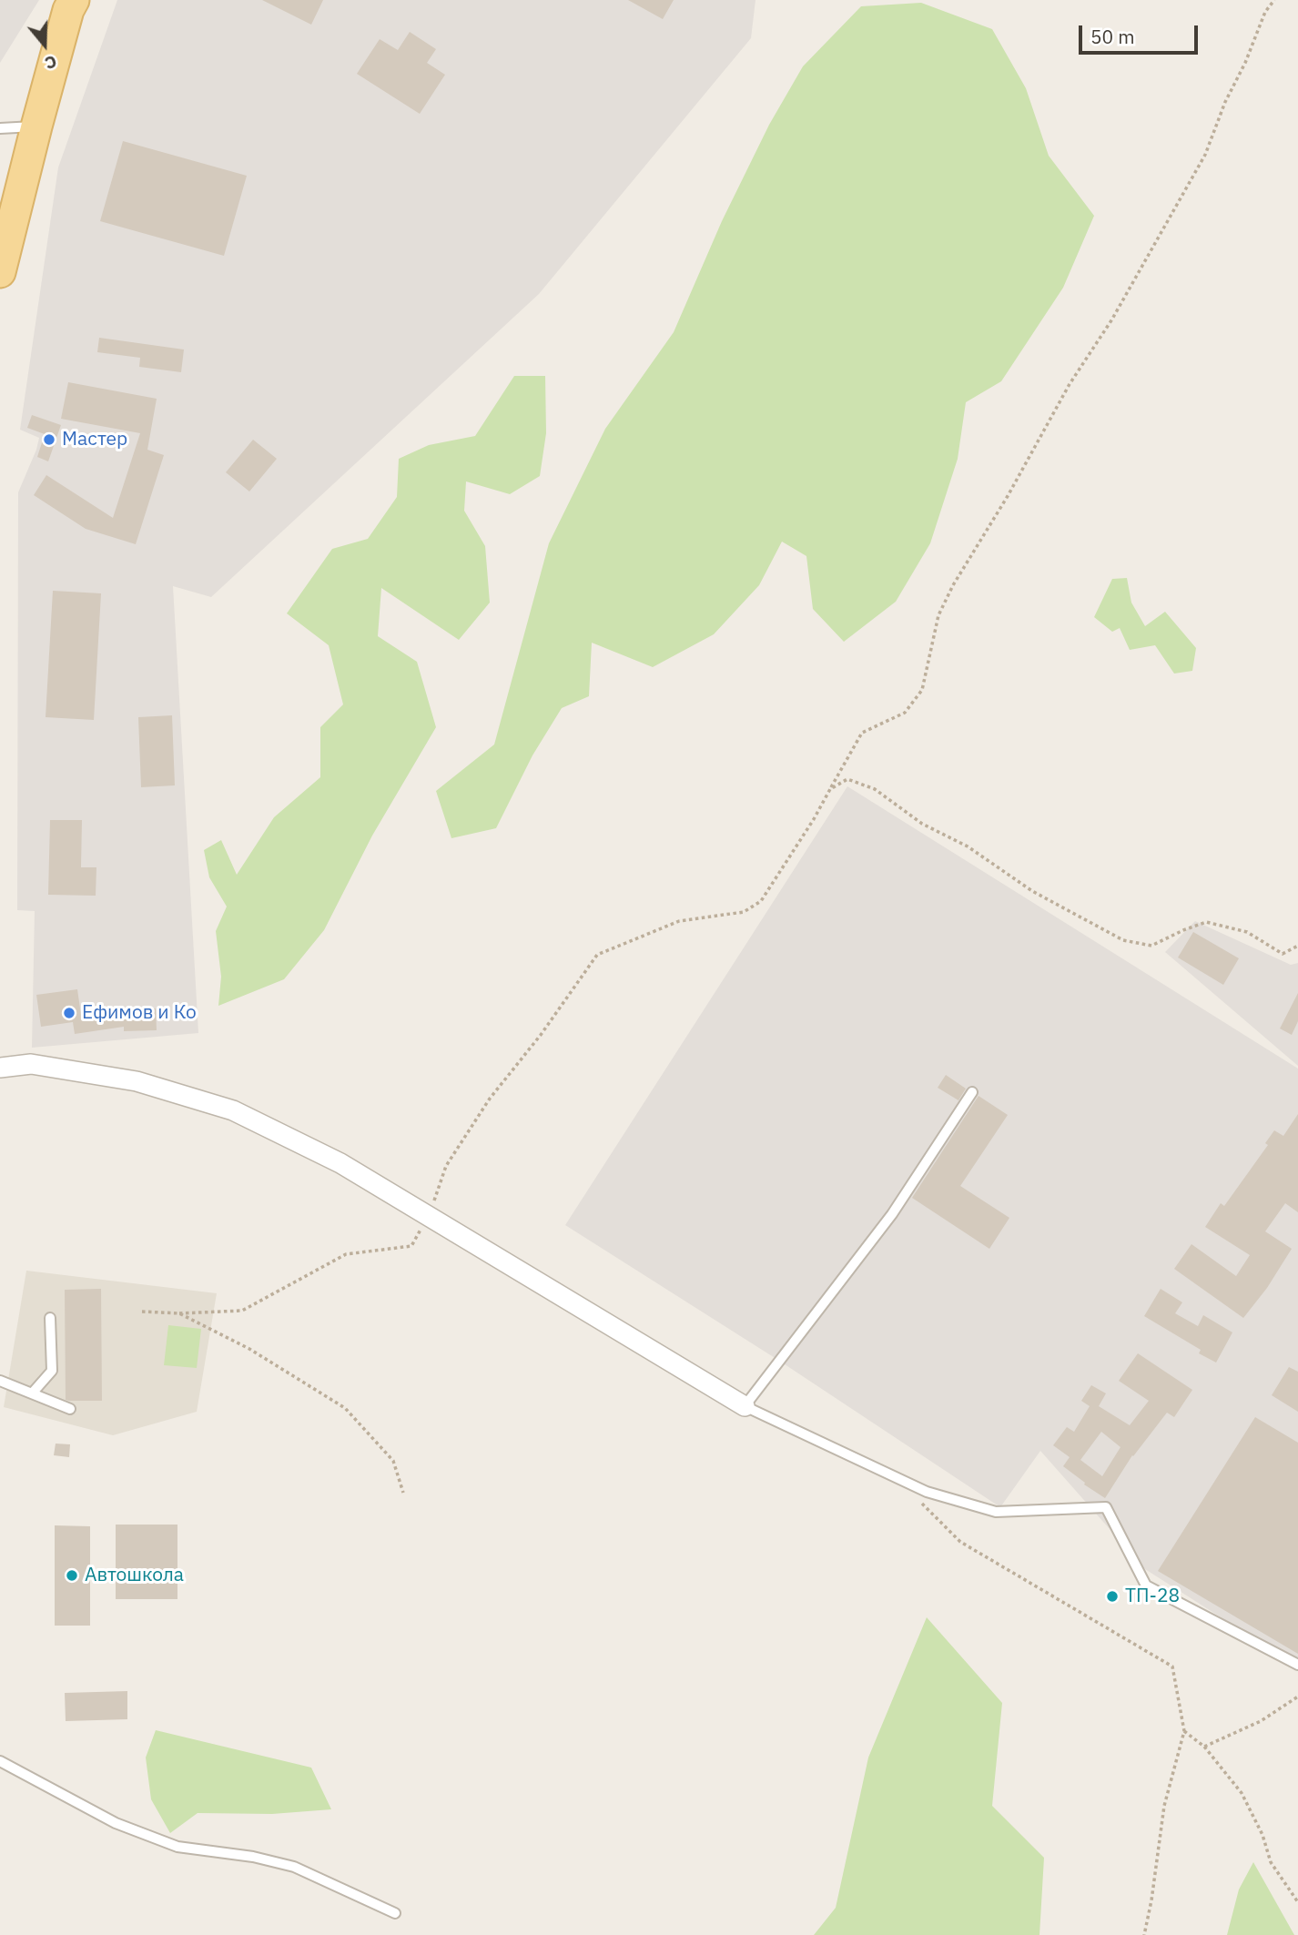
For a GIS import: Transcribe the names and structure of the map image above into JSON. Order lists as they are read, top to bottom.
{
  "places": [
    "Мастер",
    "Ефимов и Ко",
    "Автошкола",
    "ТП-28"
  ],
  "scale_bar": "50 m",
  "north": "bottom"
}
